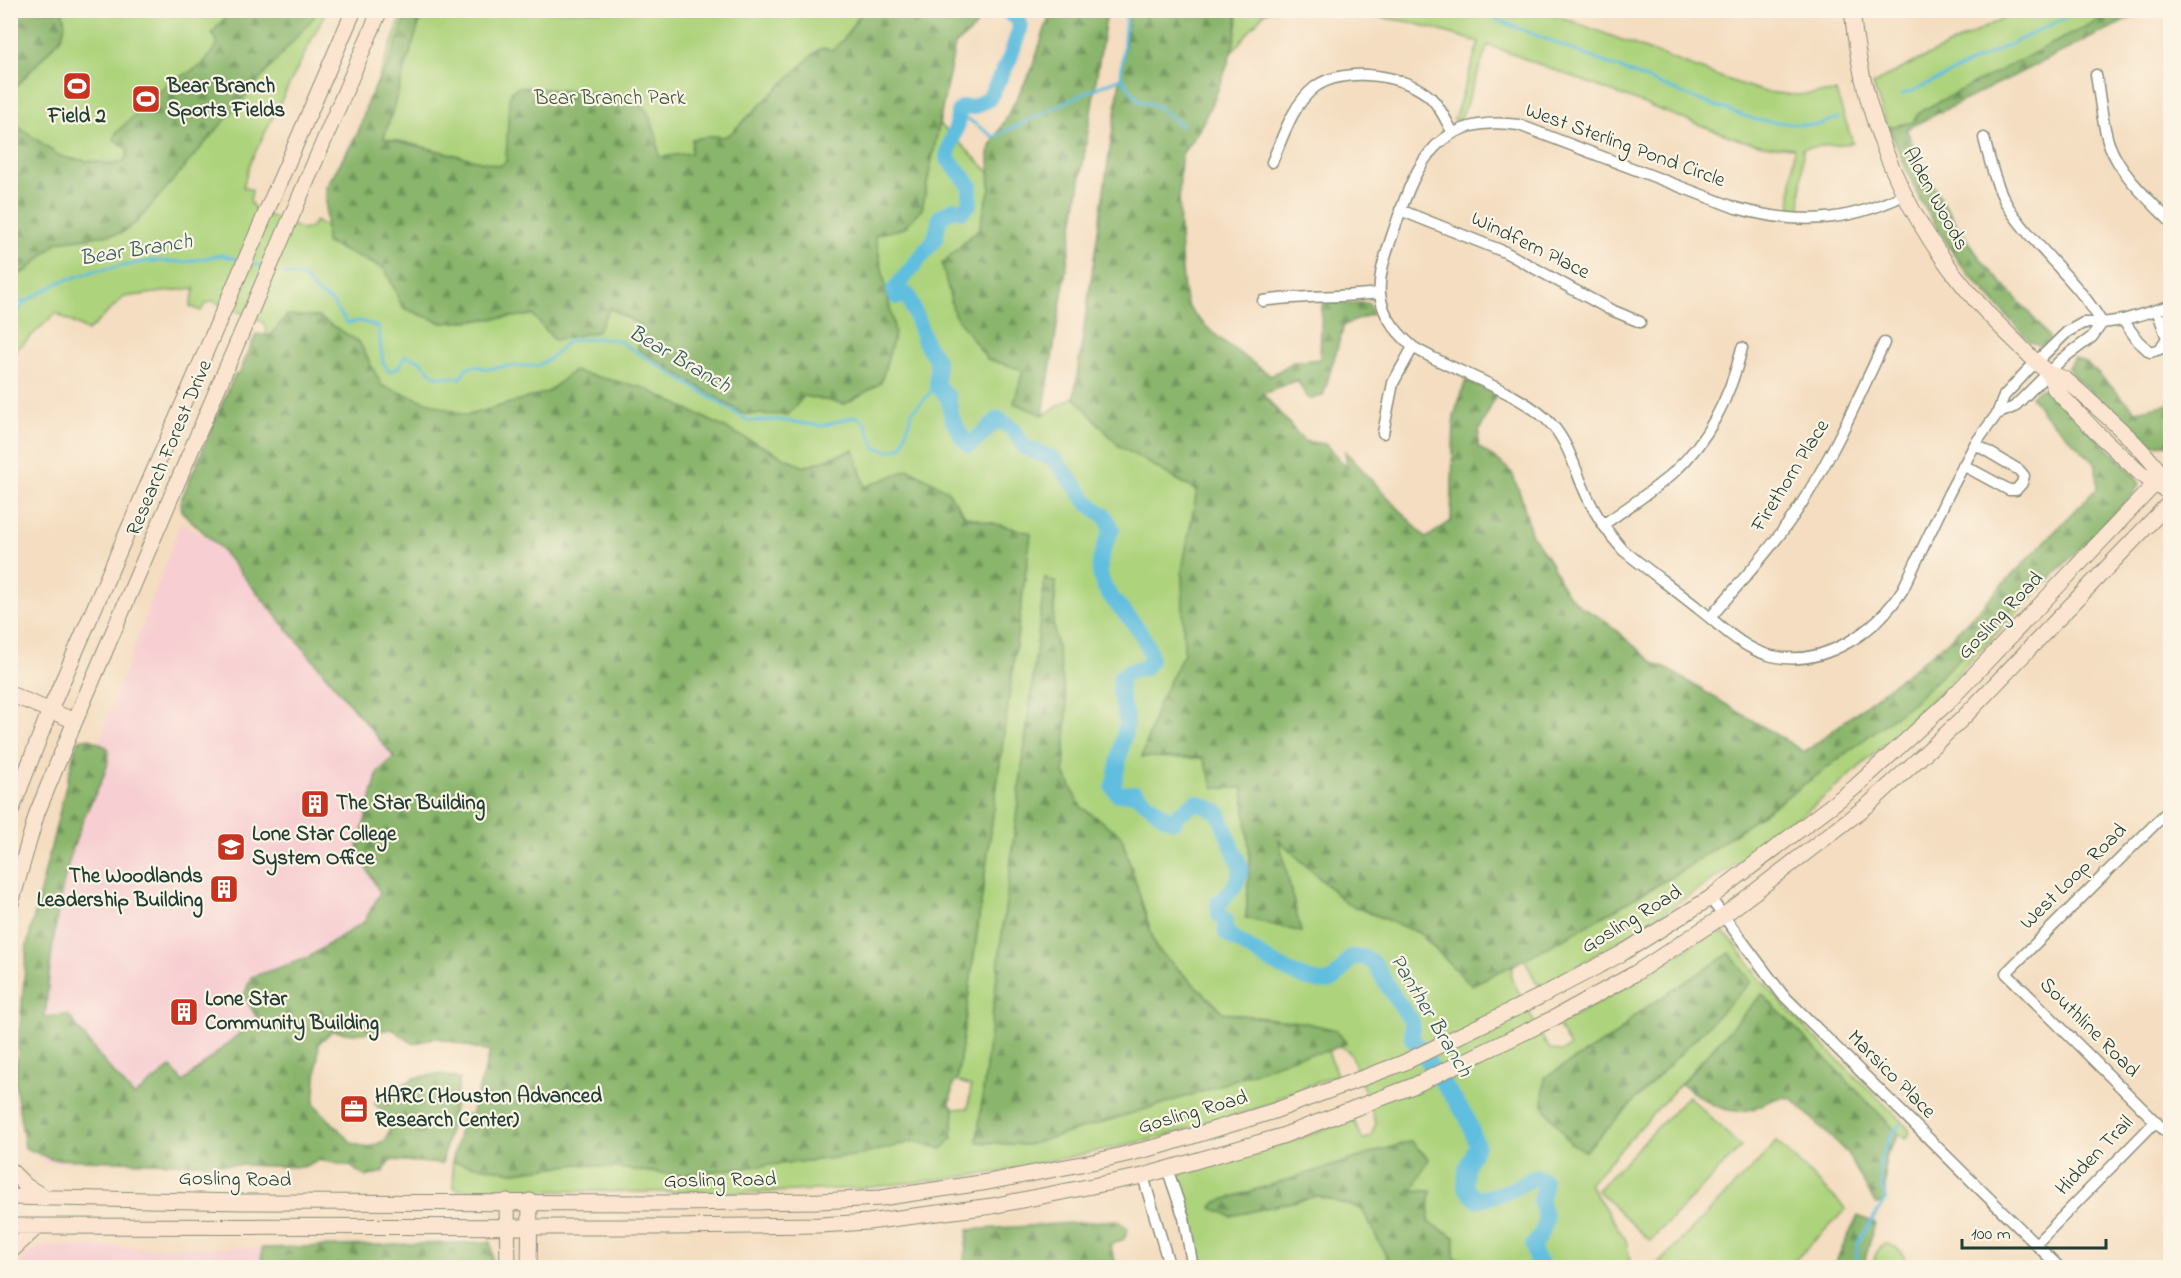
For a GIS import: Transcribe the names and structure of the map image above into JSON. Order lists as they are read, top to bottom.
{
  "streets": {
    "main road": ["Alden Woods", "Research Forest Drive", "Gosling Road"],
    "street": [
      "West Sterling Pond Circle",
      "Windfern Place",
      "Firethorn Place",
      "West Loop Road",
      "Southline Road",
      "Marsico Place",
      "Hidden Trail"
    ]
  },
  "crossings": [
    ["West Sterling Pond Circle", "Alden Woods"],
    ["West Sterling Pond Circle", "Windfern Place"],
    ["West Sterling Pond Circle", "Firethorn Place"],
    ["Alden Woods", "Gosling Road"],
    ["Gosling Road", "Marsico Place"],
    ["West Loop Road", "Southline Road"],
    ["Southline Road", "Hidden Trail"],
    ["Marsico Place", "Hidden Trail"]
  ],
  "water": ["Bear Branch", "Panther Branch"],
  "parks": ["Bear Branch Park"],
  "places": {
    "sports": ["Field 2", "Bear Branch Sports Fields"],
    "building": ["The Star Building", "The Woodlands Leadership Building", "Lone Star Community Building"],
    "school or university": ["Lone Star College System Office"],
    "office": ["HARC (Houston Advanced Research Center)"]
  },
  "scale_bar": "100 m"
}
